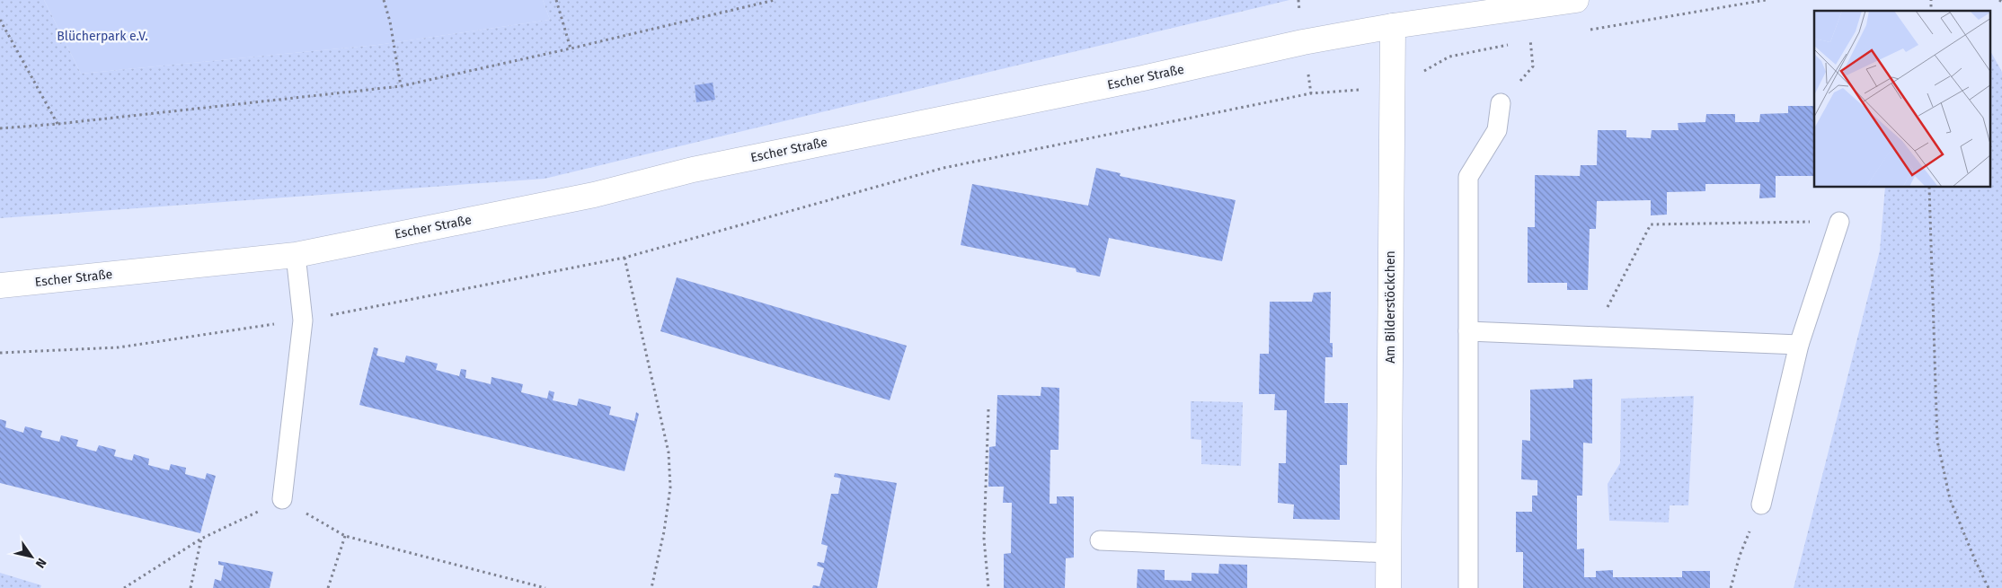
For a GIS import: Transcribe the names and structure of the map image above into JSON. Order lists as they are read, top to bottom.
{
  "streets": {
    "street": ["Escher Straße", "Am Bilderstöckchen"]
  },
  "crossings": [
    ["Escher Straße", "Am Bilderstöckchen"]
  ],
  "parks": ["Blücherpark e.V."],
  "north": "bottom right"
}
